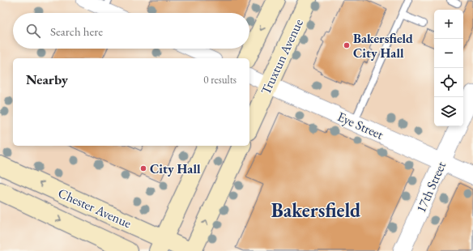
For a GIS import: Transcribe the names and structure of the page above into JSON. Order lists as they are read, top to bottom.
{
  "streets": {
    "main road": ["Truxtun Avenue", "Chester Avenue"],
    "street": ["Eye Street", "17th Street"]
  },
  "crossings": [
    ["Truxtun Avenue", "Eye Street"],
    ["Eye Street", "17th Street"]
  ],
  "districts": ["Bakersfield"],
  "places": ["Bakersfield City Hall", "City Hall"],
  "page": {
    "map_buttons": ["+", "−"],
    "search": "Search here",
    "heading": ["Nearby", "0 results"]
  }
}
